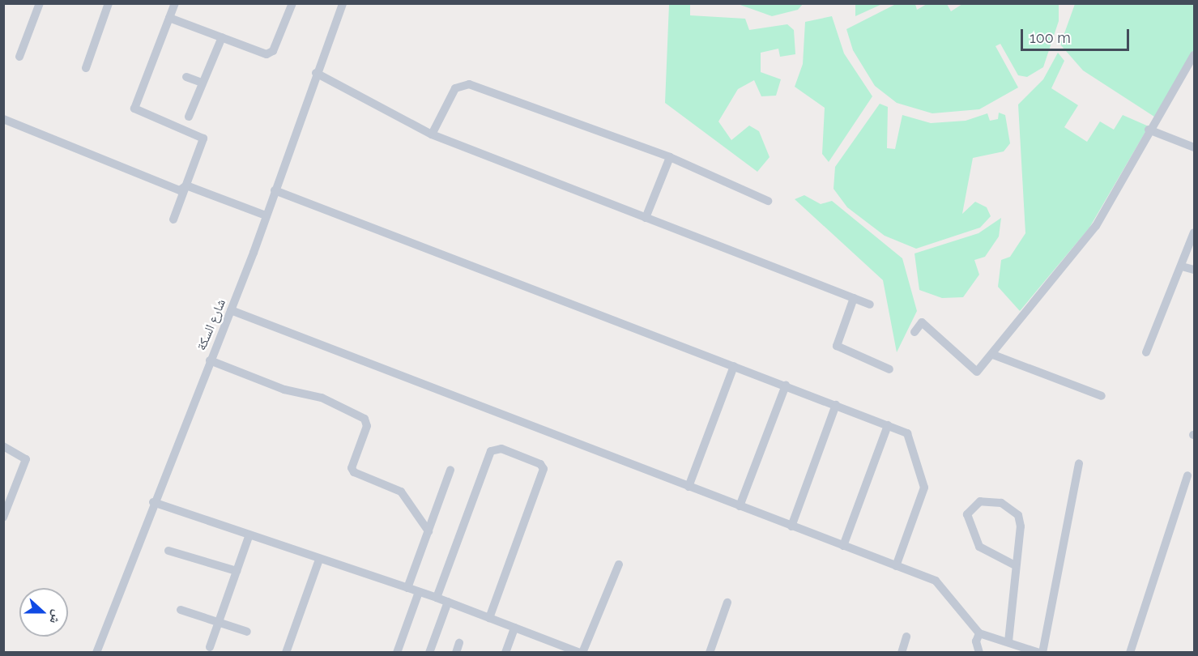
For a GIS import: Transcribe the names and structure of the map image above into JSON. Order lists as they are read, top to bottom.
{
  "streets": {
    "street": ["شارع السكة"]
  },
  "scale_bar": "100 m",
  "north": "right"
}
